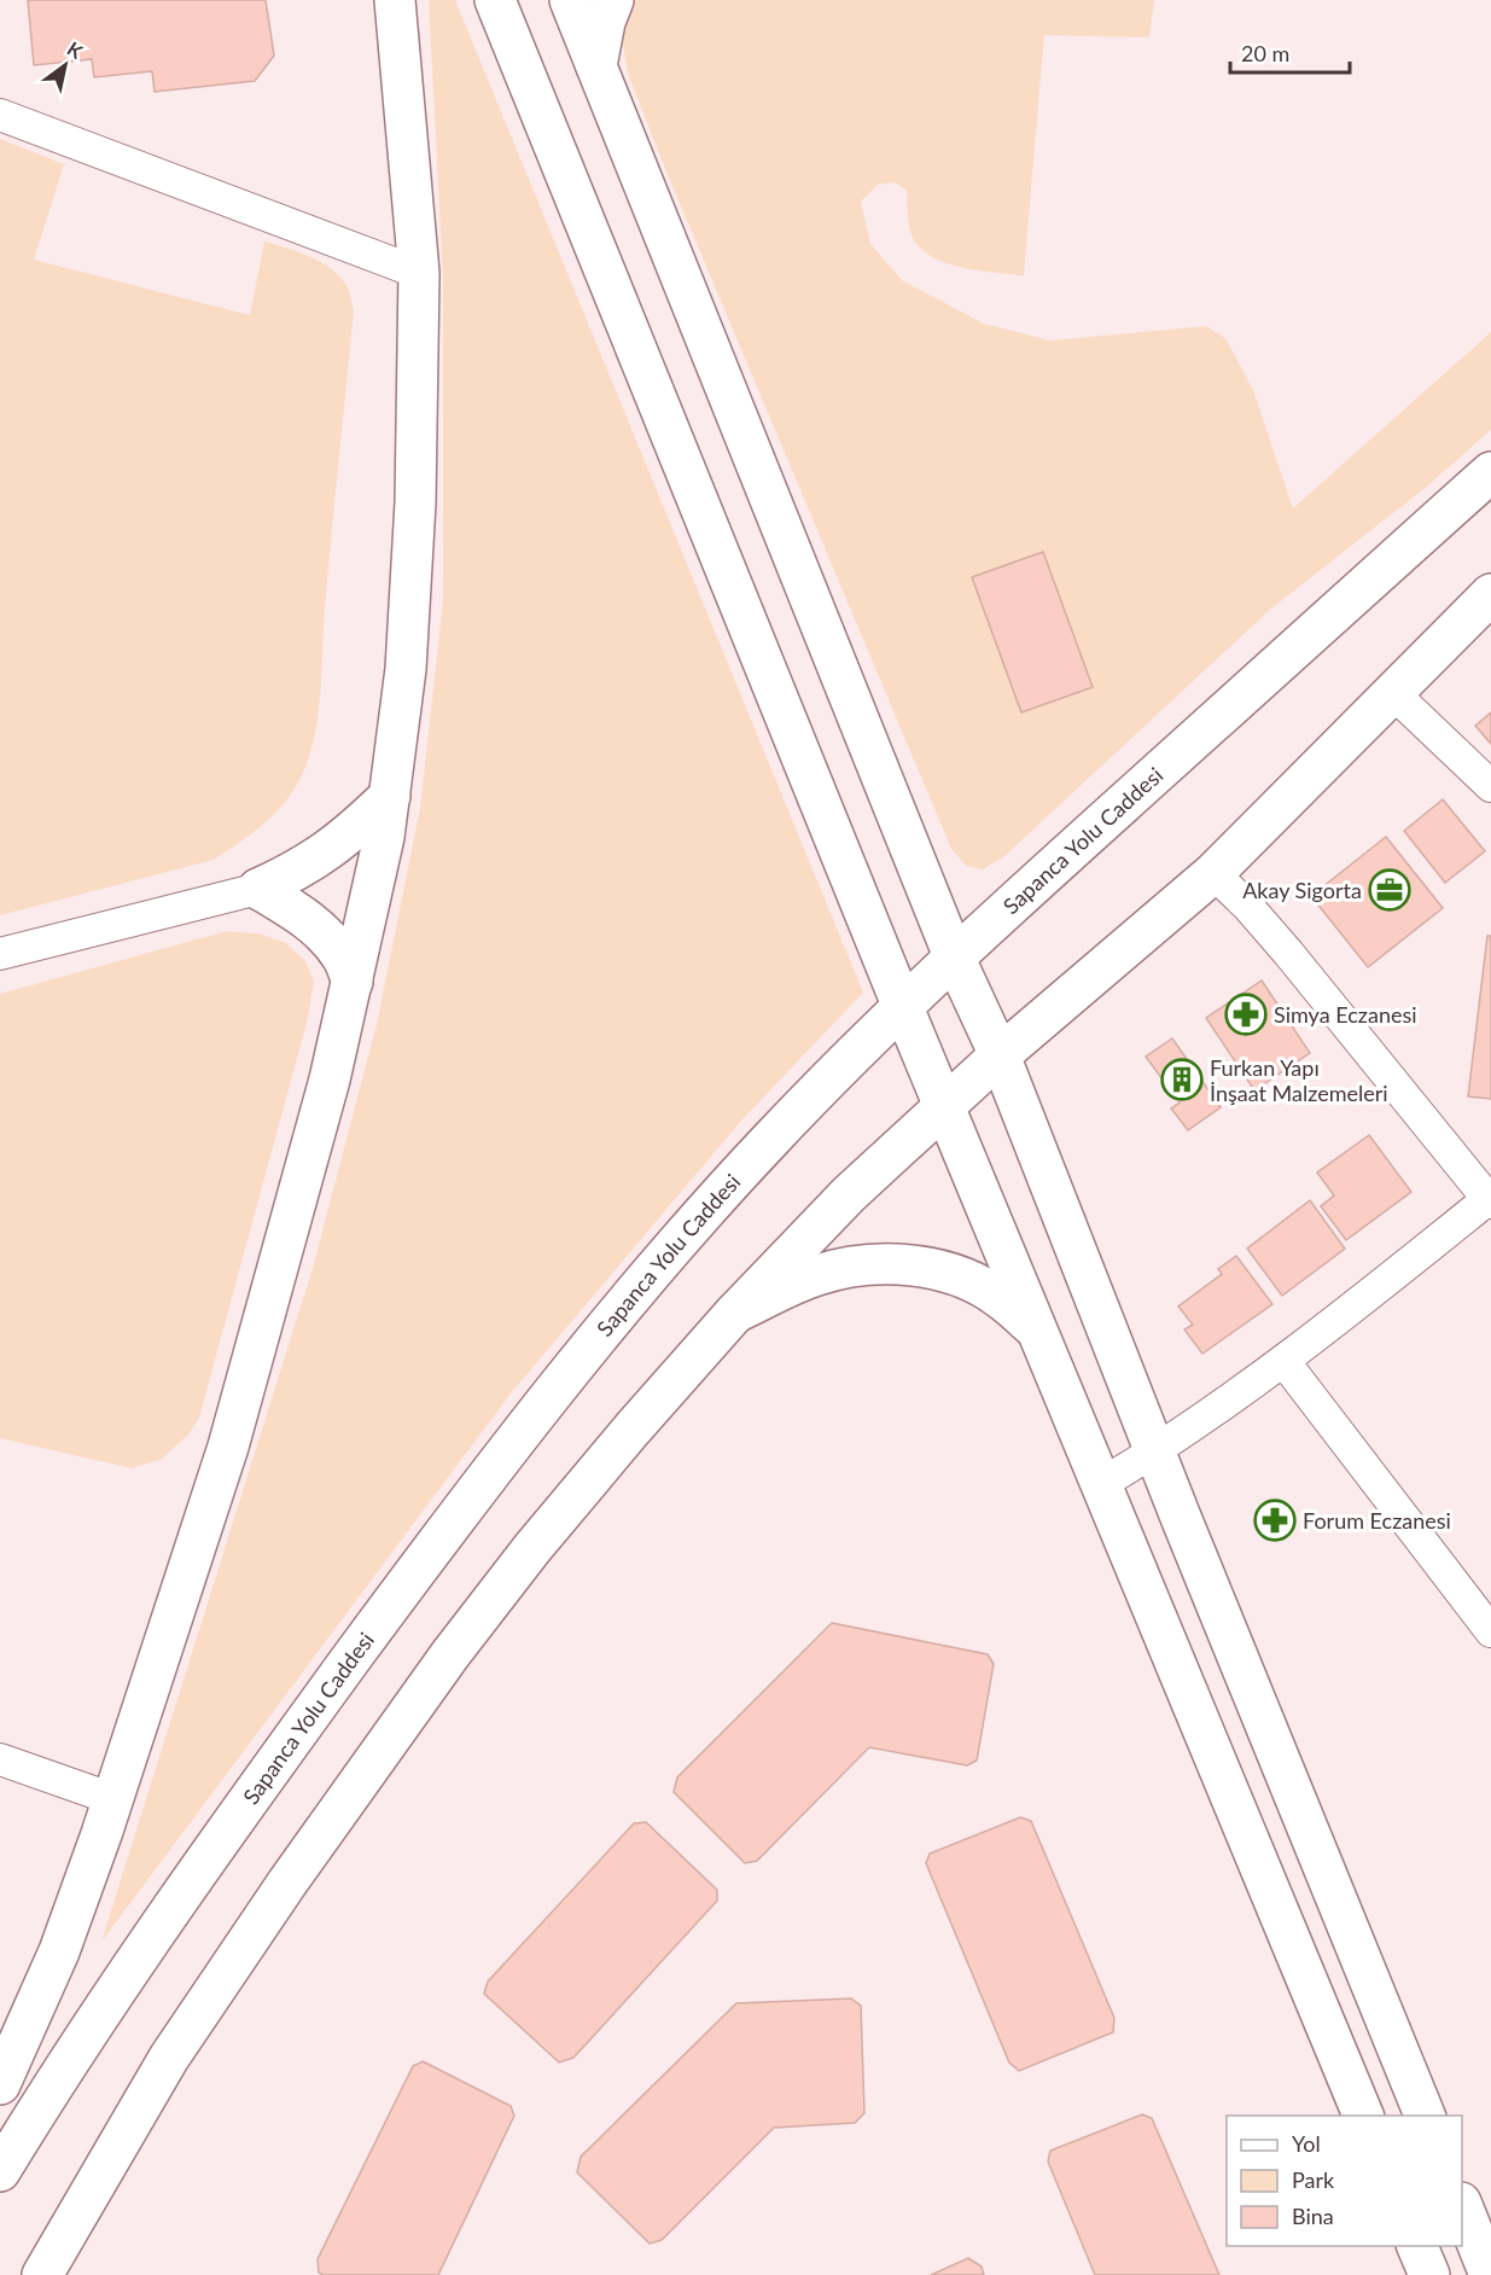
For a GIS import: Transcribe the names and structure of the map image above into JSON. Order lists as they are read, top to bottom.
{
  "streets": {
    "main road": ["Sapanca Yolu Caddesi"]
  },
  "places": {
    "office": ["Akay Sigorta"],
    "pharmacy": ["Simya Eczanesi", "Forum Eczanesi"],
    "building": ["Furkan Yapı İnşaat Malzemeleri"]
  },
  "legend": ["Yol", "Park", "Bina"],
  "scale_bar": "20 m",
  "north": "top right"
}
